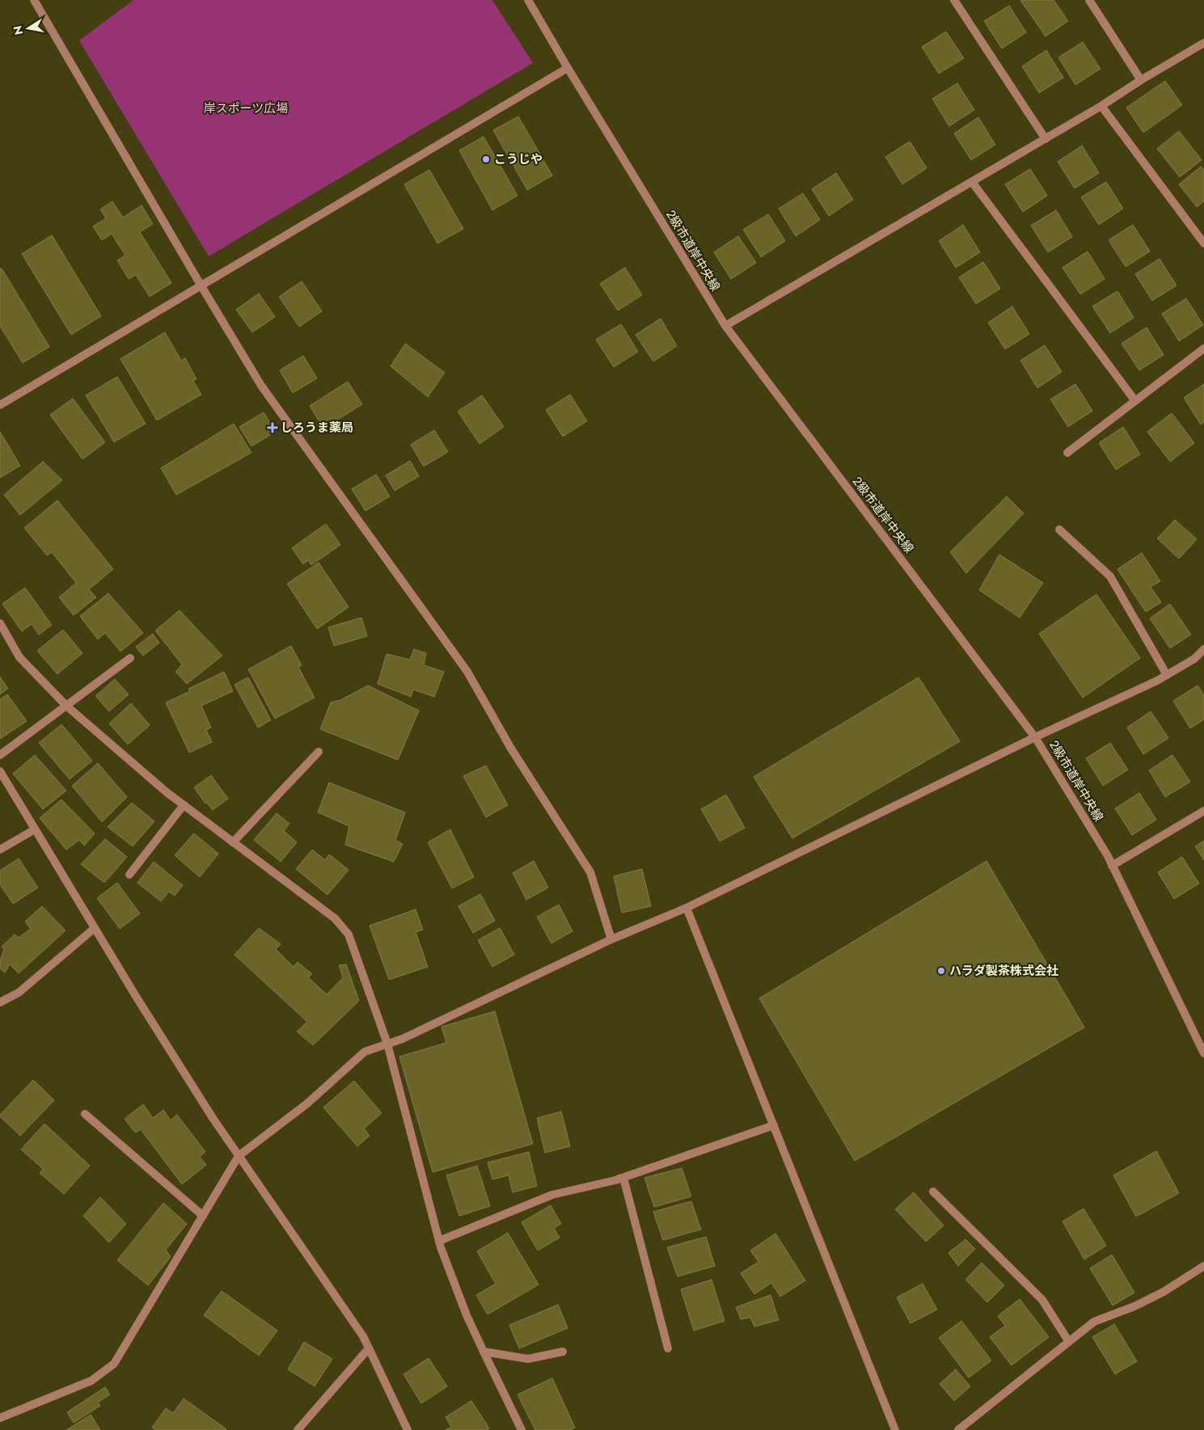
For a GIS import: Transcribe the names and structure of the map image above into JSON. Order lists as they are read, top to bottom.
{
  "streets": {
    "street": ["2級市道岸中央線"]
  },
  "parks": ["岸スポーツ広場"],
  "places": {
    "other": ["こうじや", "ハラダ製茶株式会社"],
    "health": ["しろうま薬局"]
  },
  "north": "left"
}
